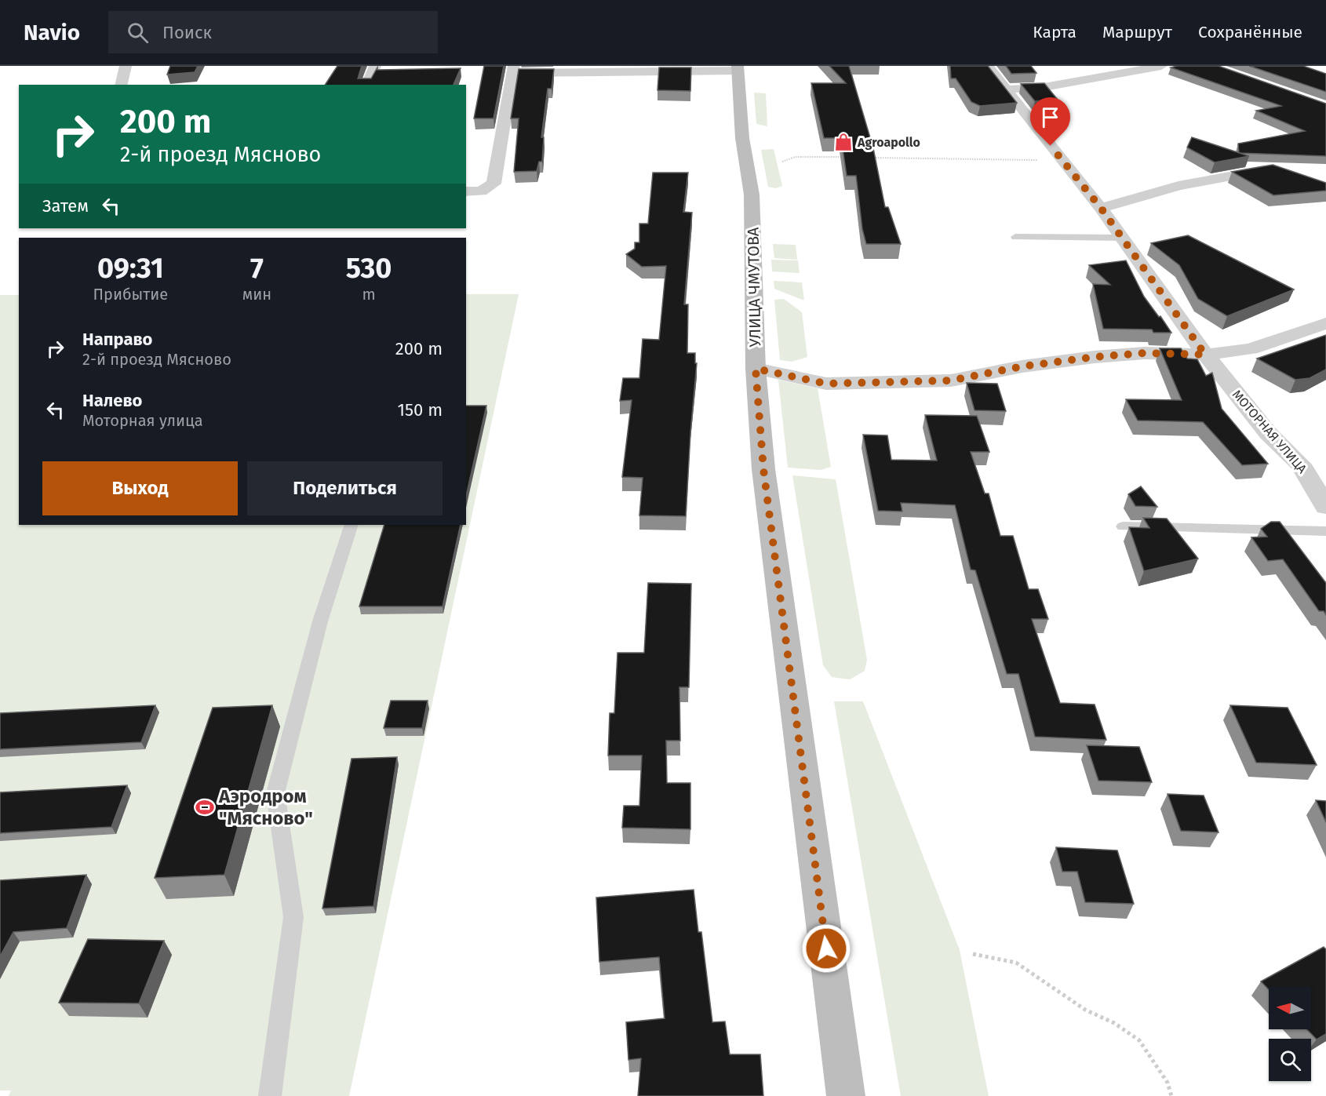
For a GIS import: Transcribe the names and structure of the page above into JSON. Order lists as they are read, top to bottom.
{
  "streets": {
    "main road": ["УЛИЦА ЧМУТОВА"],
    "street": ["МОТОРНАЯ УЛИЦА"]
  },
  "places": {
    "shop": ["Agroapollo"],
    "sports": ["Аэродром \"Мясново\""]
  },
  "north": "left",
  "page": {
    "header": "Navio",
    "search": "Поиск",
    "nav": ["Карта", "Маршрут", "Сохранённые"],
    "turn": ["200 m", "2-й проезд Мясново"],
    "then": "Затем",
    "eta": [
      "09:31",
      "Прибытие",
      "7",
      "мин",
      "530",
      "m"
    ],
    "list": [
      {
        "name": "Направо",
        "note": "2-й проезд Мясново",
        "value": "200 m"
      },
      {
        "name": "Налево",
        "note": "Моторная улица",
        "value": "150 m"
      }
    ],
    "buttons": ["Выход", "Поделиться"]
  }
}
